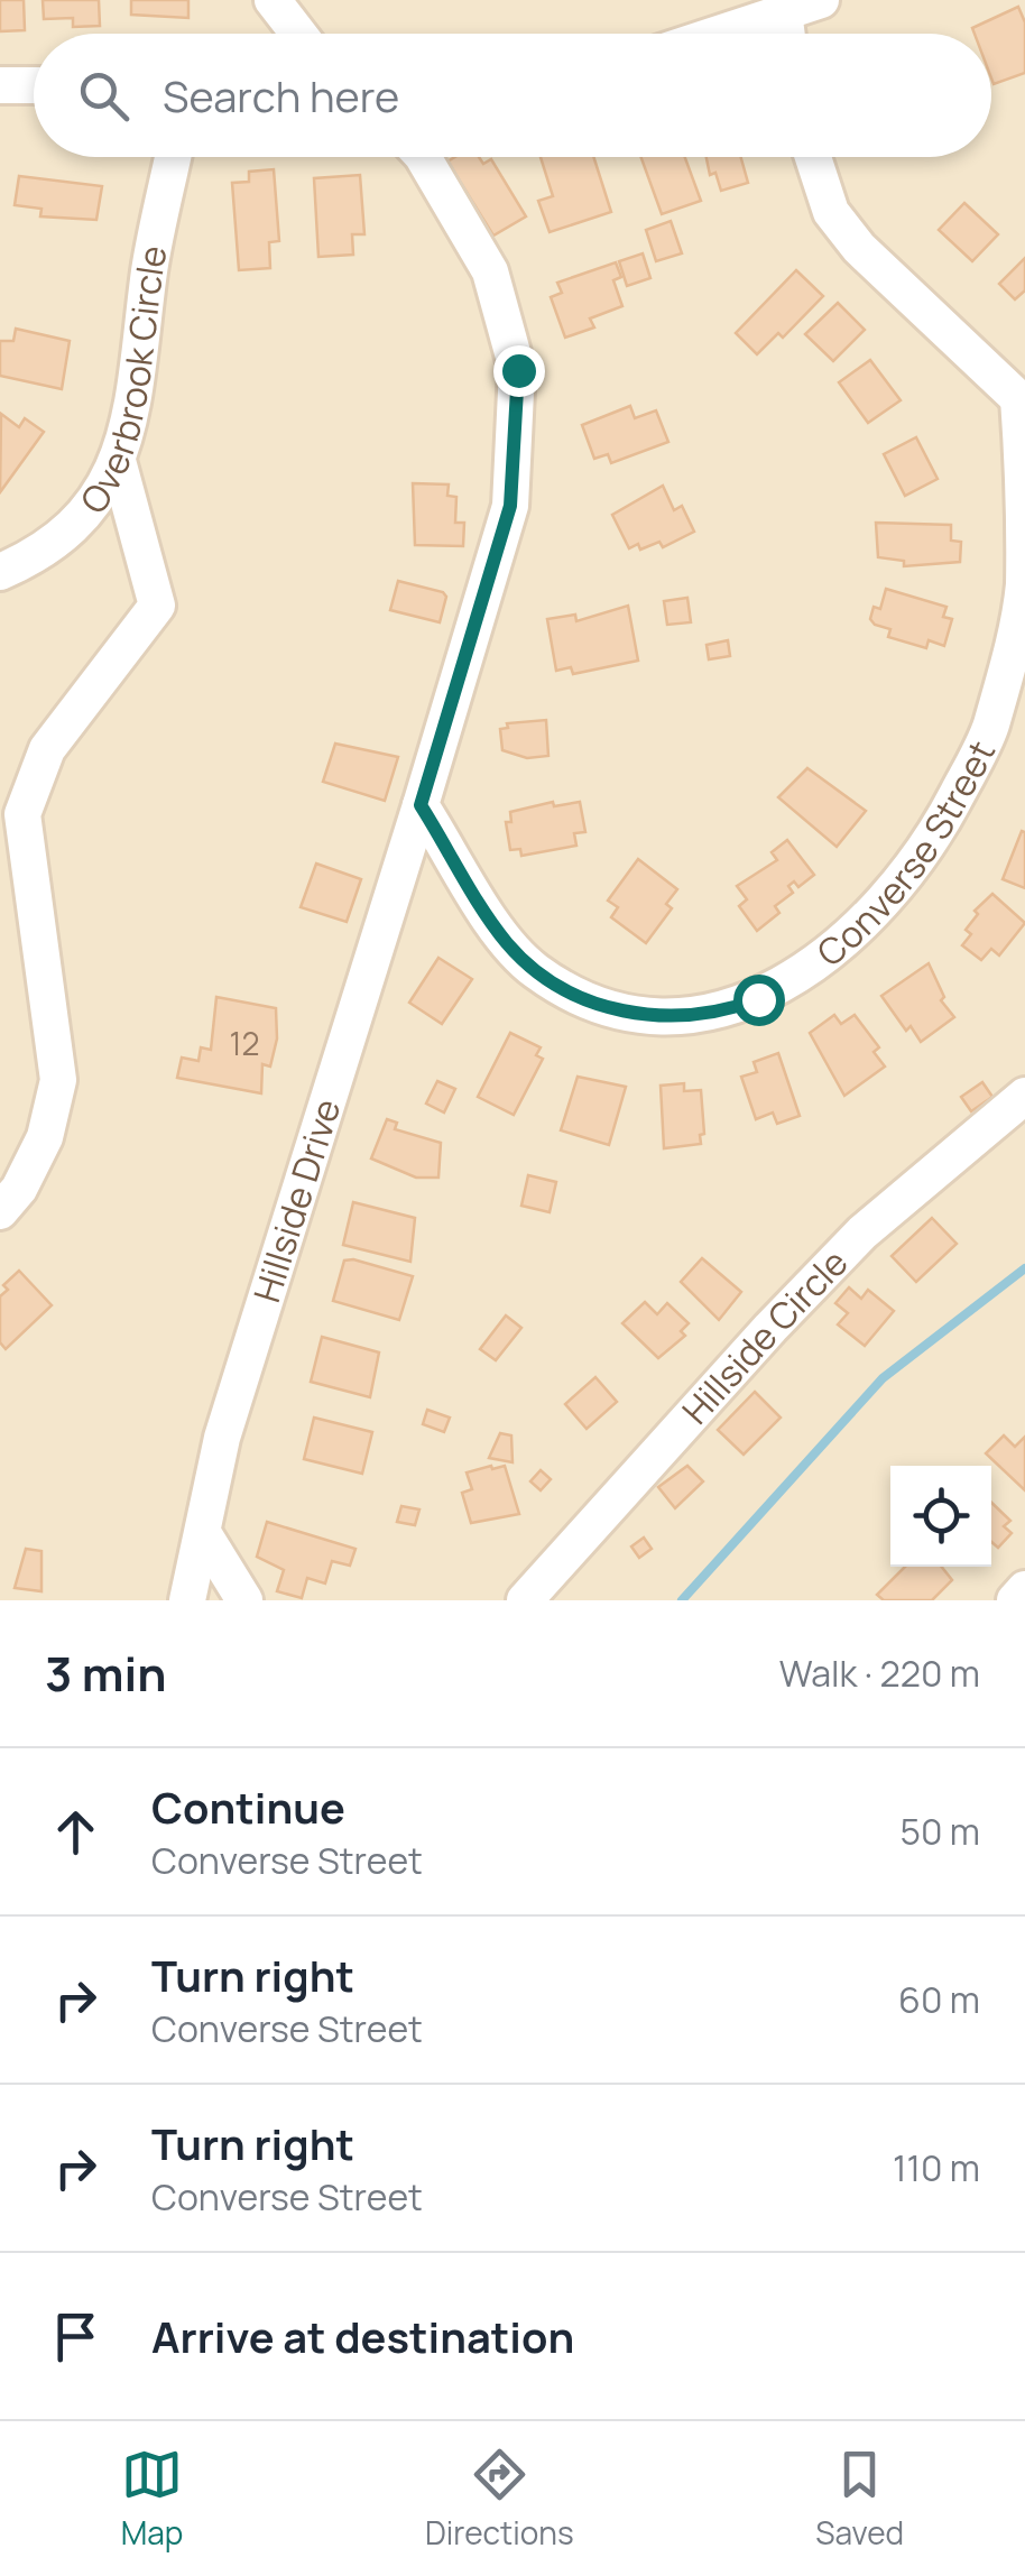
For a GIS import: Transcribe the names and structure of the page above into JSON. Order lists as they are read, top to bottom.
{
  "streets": {
    "street": [
      "Overbrook Circle",
      "Converse Street",
      "Hillside Drive",
      "Hillside Circle"
    ]
  },
  "crossings": [
    ["Converse Street", "Hillside Drive"]
  ],
  "house_numbers": ["12"],
  "page": {
    "search": "Search here",
    "heading": ["3 min", "Walk · 220 m"],
    "list": [
      ["Continue", "Converse Street", "50 m"],
      ["Turn right", "Converse Street", "60 m"],
      ["Turn right", "Converse Street", "110 m"],
      "Arrive at destination"
    ],
    "nav": ["Map", "Directions", "Saved"]
  }
}
